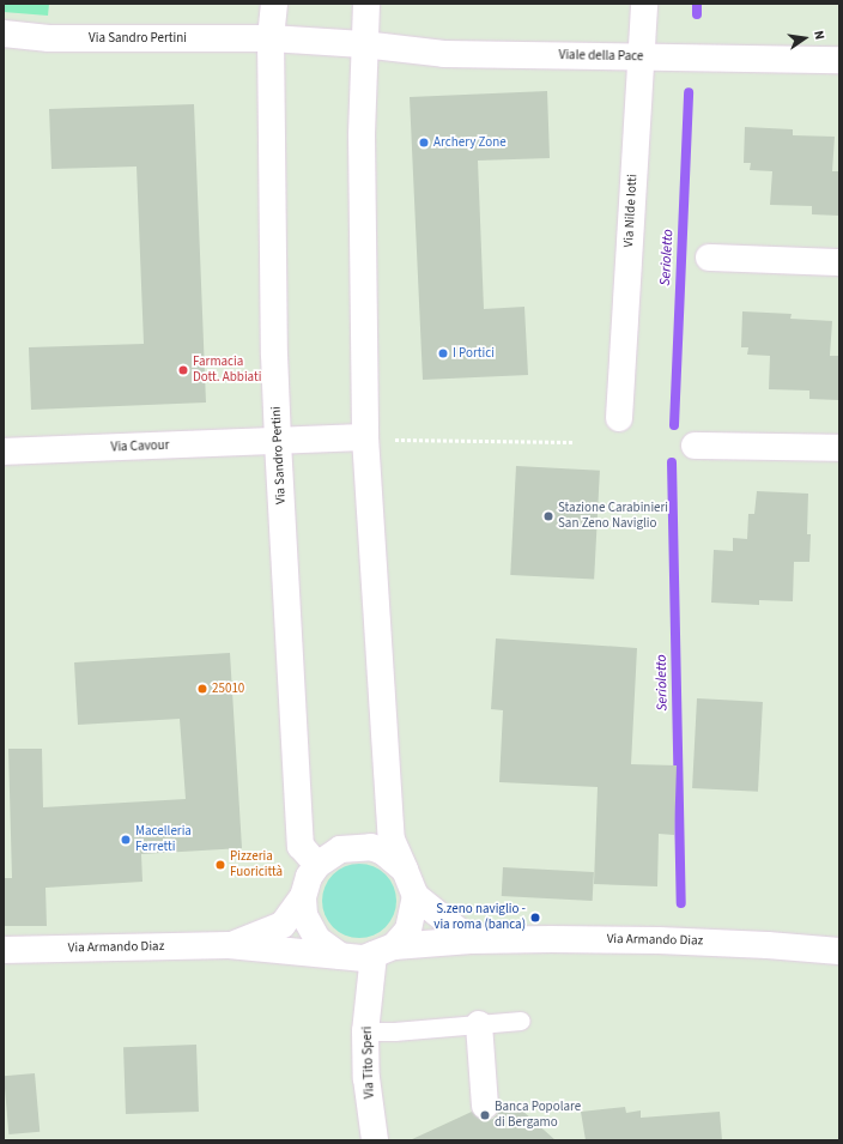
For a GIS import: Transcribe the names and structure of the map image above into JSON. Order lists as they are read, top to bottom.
{
  "streets": {
    "street": [
      "Via Sandro Pertini",
      "Viale della Pace",
      "Via Nilde Iotti",
      "Via Cavour",
      "Via Armando Diaz",
      "Via Tito Speri"
    ]
  },
  "crossings": [
    ["Via Sandro Pertini", "Viale della Pace"],
    ["Via Sandro Pertini", "Via Cavour"],
    ["Via Sandro Pertini", "Via Armando Diaz"],
    ["Via Sandro Pertini", "Via Tito Speri"],
    ["Viale della Pace", "Via Nilde Iotti"],
    ["Via Armando Diaz", "Via Tito Speri"]
  ],
  "water": ["Serioletto"],
  "places": [
    "Archery Zone",
    "I Portici",
    "Farmacia Dott. Abbiati",
    "Stazione Carabinieri San Zeno Naviglio",
    "25010",
    "Macelleria Ferretti",
    "Pizzeria Fuoricittà",
    "S.zeno naviglio - via roma (banca)",
    "Banca Popolare di Bergamo"
  ],
  "north": "right"
}
